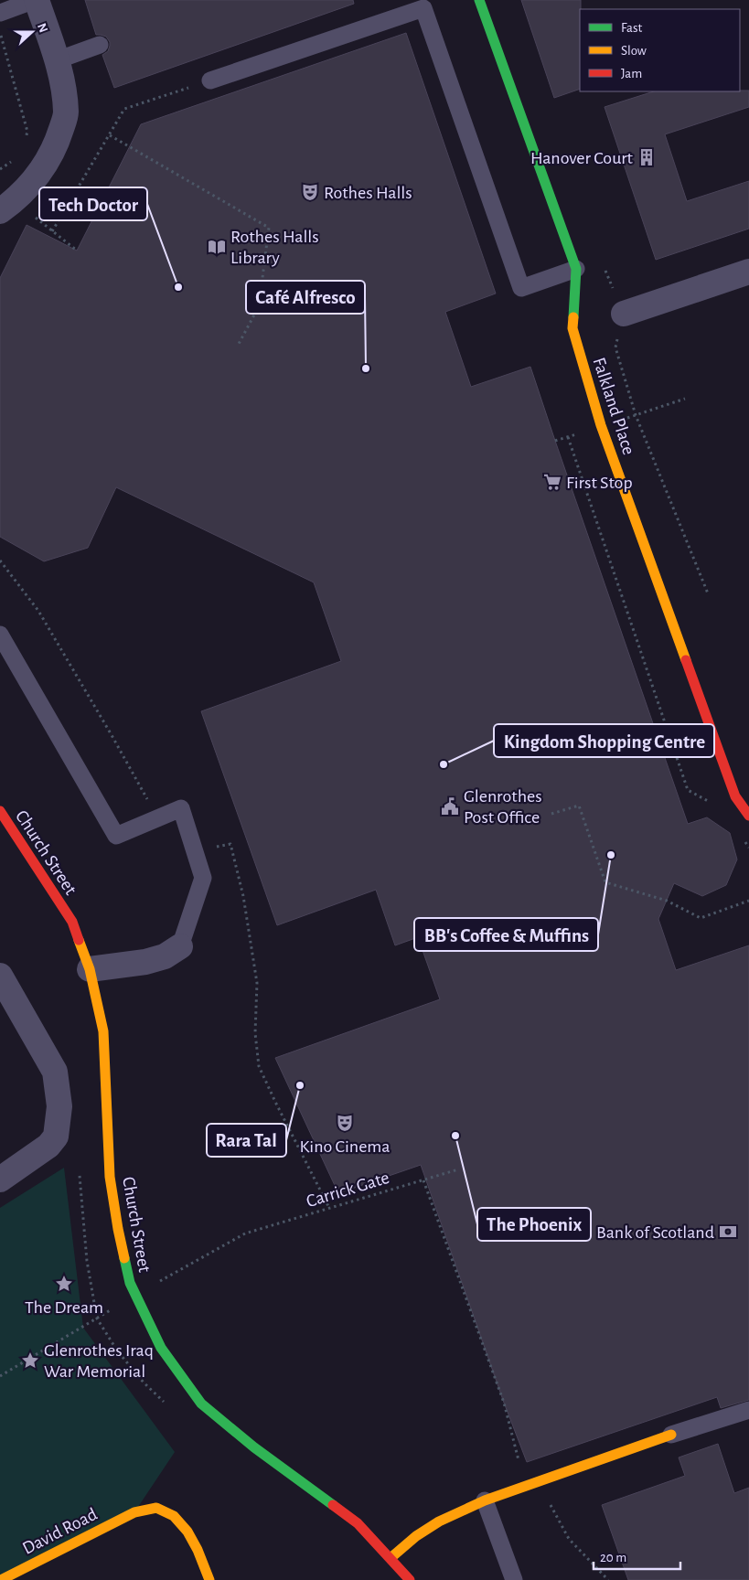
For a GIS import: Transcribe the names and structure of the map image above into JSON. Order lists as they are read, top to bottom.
{
  "streets": {
    "street": ["Falkland Place", "Church Street", "David Road"],
    "path": ["Carrick Gate"]
  },
  "places": {
    "building": ["Hanover Court"],
    "theatre": ["Rothes Halls", "Kino Cinema"],
    "library": ["Rothes Halls Library"],
    "other": [
      "Tech Doctor",
      "Café Alfresco",
      "Kingdom Shopping Centre",
      "BB's Coffee & Muffins",
      "Rara Tal",
      "The Phoenix"
    ],
    "supermarket": ["First Stop"],
    "public building": ["Glenrothes Post Office"],
    "bank": ["Bank of Scotland"],
    "place": ["The Dream", "Glenrothes Iraq War Memorial"]
  },
  "legend": ["Fast", "Slow", "Jam"],
  "scale_bar": "20 m",
  "north": "right"
}
